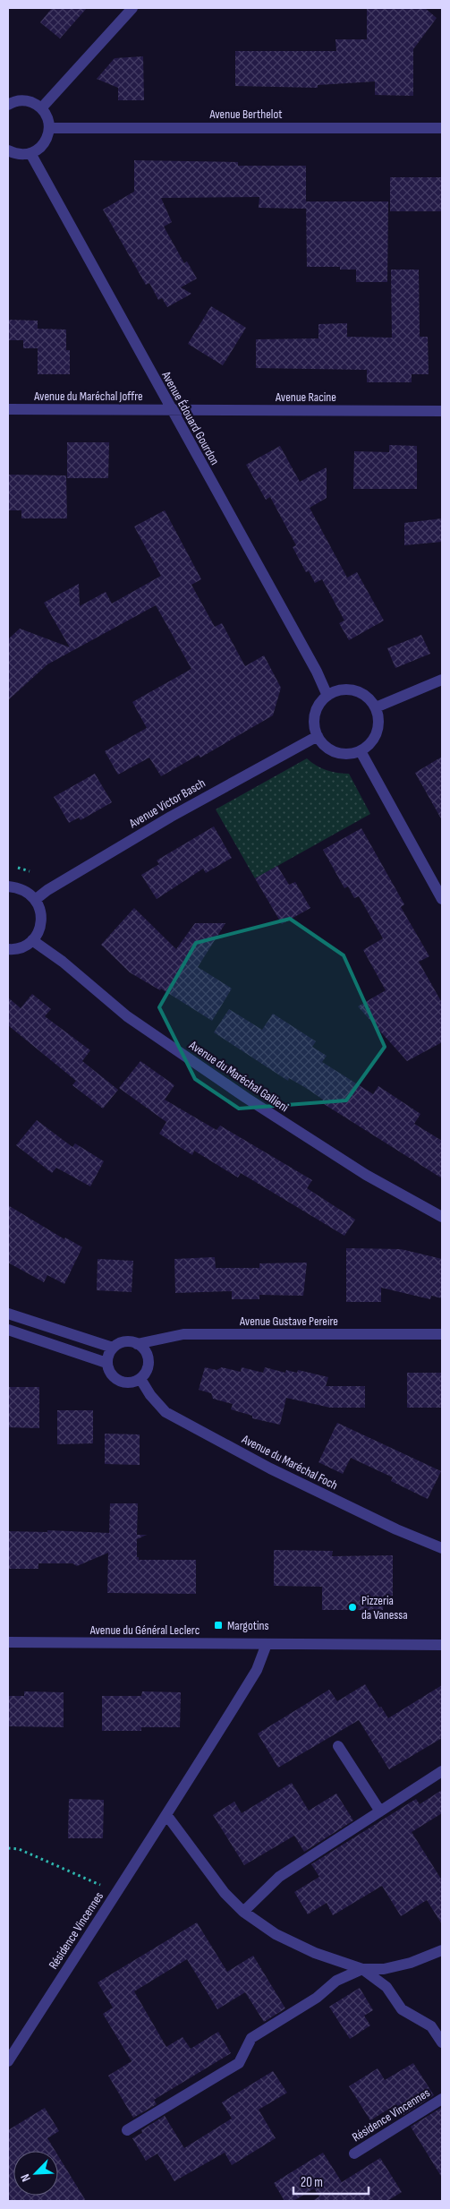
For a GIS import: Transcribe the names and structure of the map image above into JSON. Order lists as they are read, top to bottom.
{
  "streets": {
    "street": [
      "Avenue Berthelot",
      "Avenue du Maréchal Joffre",
      "Avenue Racine",
      "Avenue Édouard Gourdon",
      "Avenue Victor Basch",
      "Avenue du Maréchal Gallieni",
      "Avenue Gustave Pereire",
      "Avenue du Maréchal Foch",
      "Avenue du Général Leclerc",
      "Résidence Vincennes"
    ]
  },
  "crossings": [
    ["Avenue du Maréchal Joffre", "Avenue Racine"],
    ["Avenue du Maréchal Joffre", "Avenue Édouard Gourdon"],
    ["Avenue Racine", "Avenue Édouard Gourdon"],
    ["Avenue Édouard Gourdon", "Avenue Victor Basch"],
    ["Avenue Gustave Pereire", "Avenue du Maréchal Foch"],
    ["Avenue du Général Leclerc", "Résidence Vincennes"]
  ],
  "places": {
    "other": ["Pizzeria da Vanessa"],
    "transit": ["Margotins"]
  },
  "scale_bar": "20 m",
  "north": "bottom left"
}
